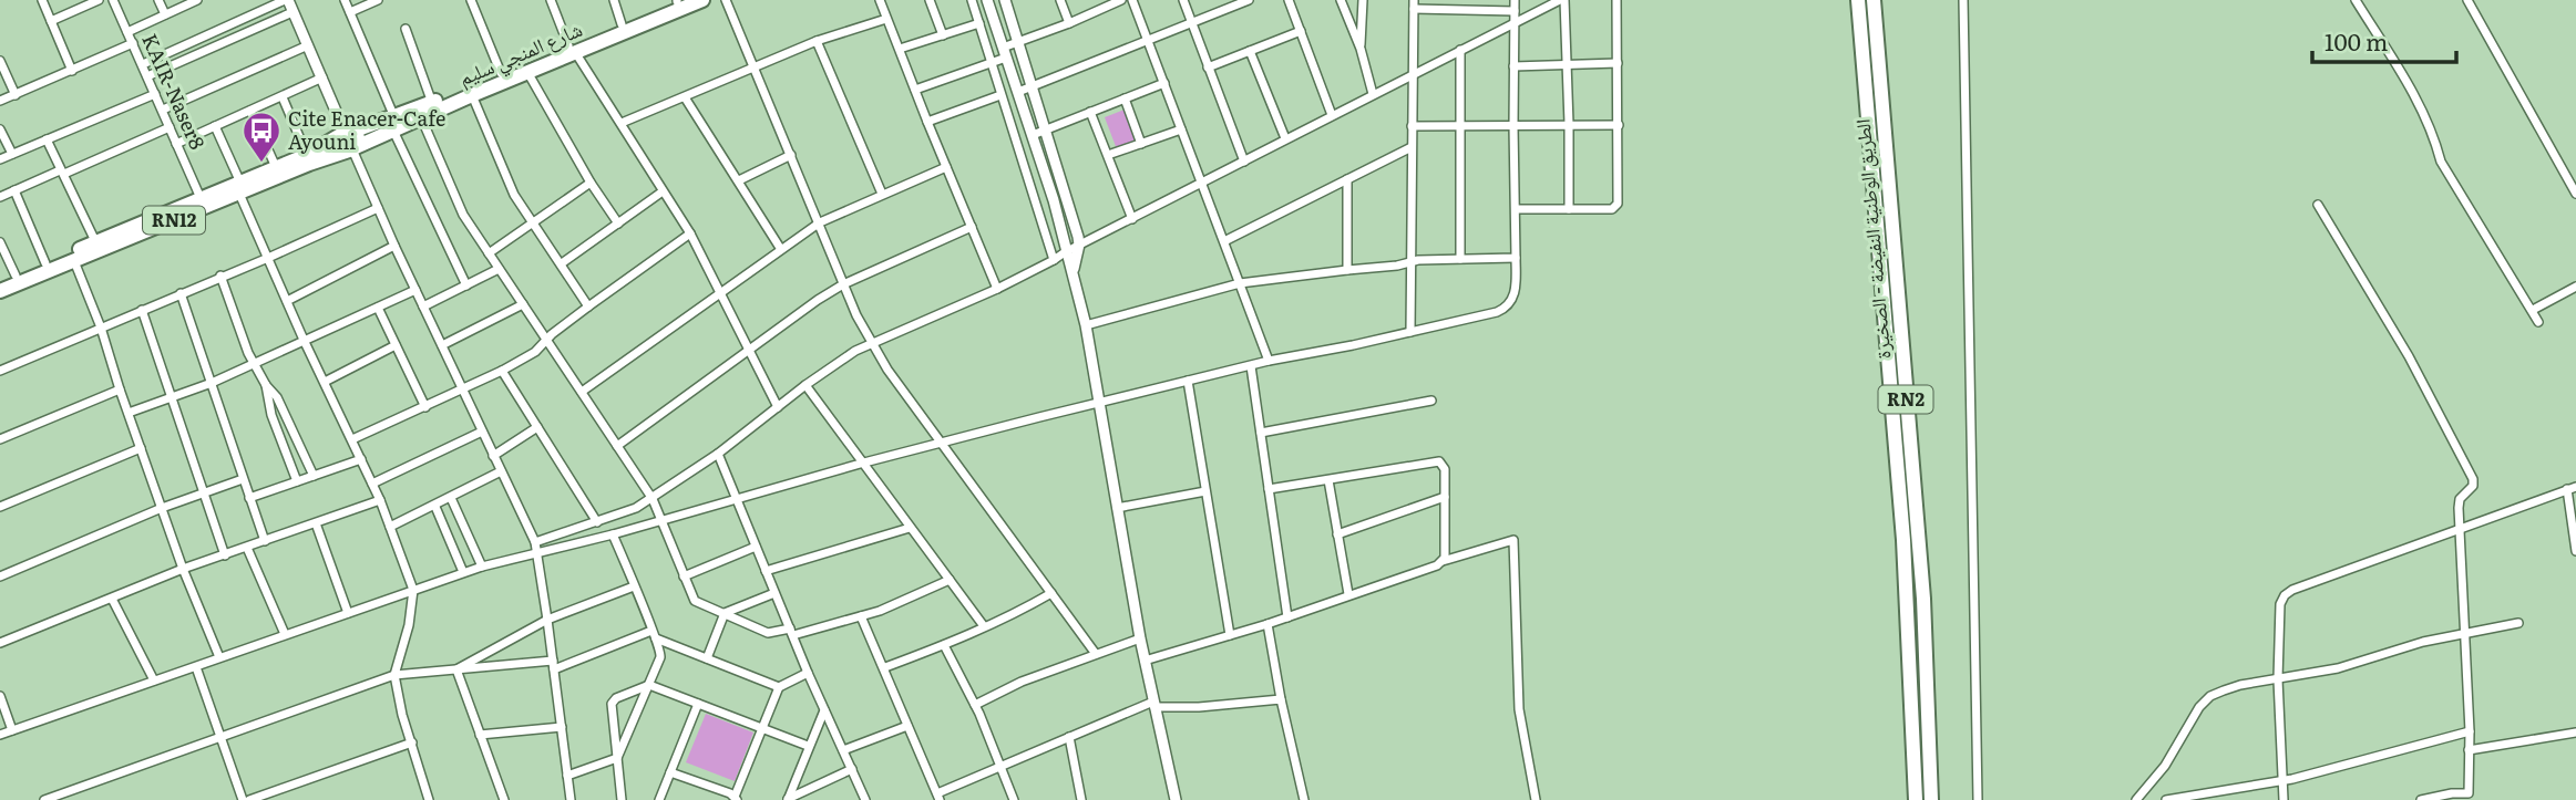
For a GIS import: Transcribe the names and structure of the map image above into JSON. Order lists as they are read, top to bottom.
{
  "streets": {
    "main road": [
      "شارع المنجي سليم",
      "RN12",
      "الطريق الوطنية النفيضة - الصخيرة",
      "RN2"
    ],
    "street": ["KAIR-Naser8"]
  },
  "crossings": [
    ["شارع المنجي سليم", "KAIR-Naser8"]
  ],
  "places": {
    "bus stop": ["Cite Enacer-Cafe Ayouni"]
  },
  "scale_bar": "100 m"
}
